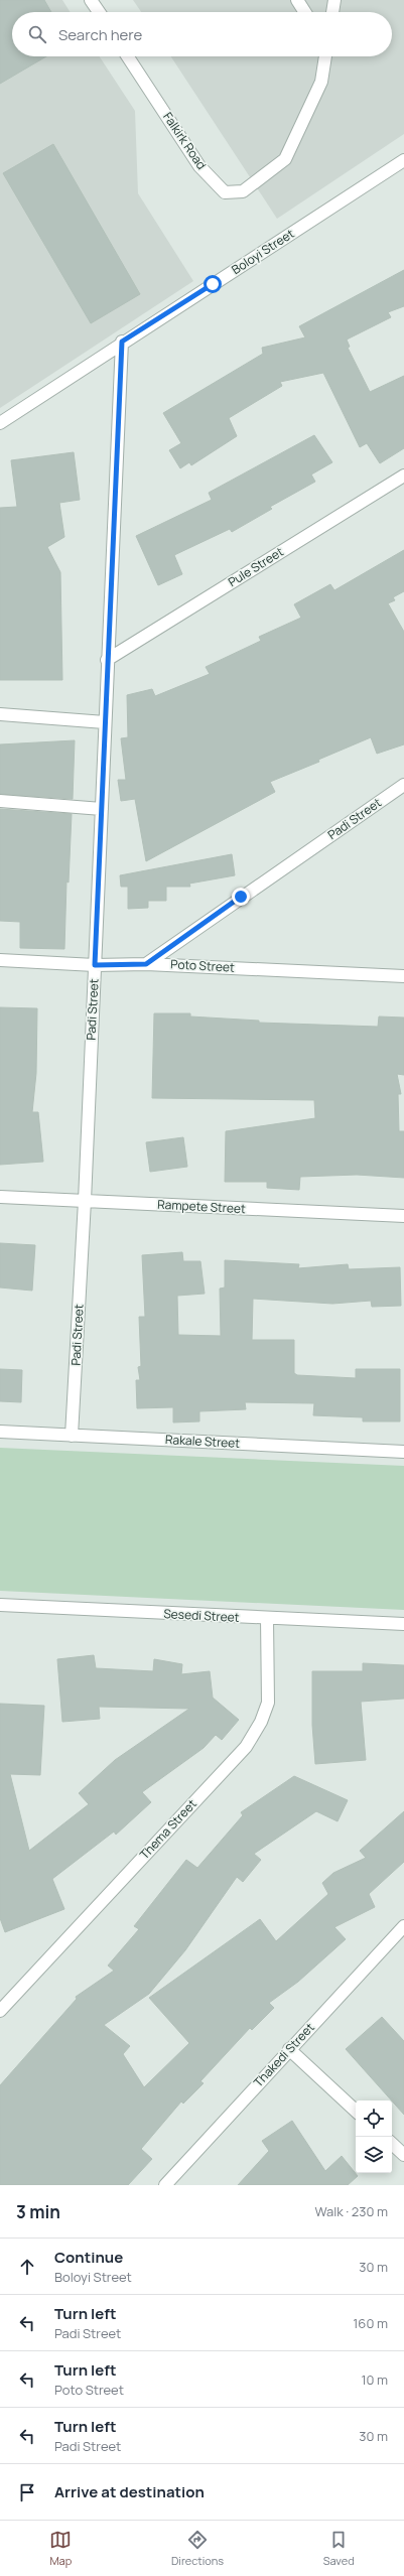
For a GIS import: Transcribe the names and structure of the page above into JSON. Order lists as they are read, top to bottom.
{
  "streets": {
    "street": [
      "Falkirk Road",
      "Boloyi Street",
      "Pule Street",
      "Padi Street",
      "Poto Street",
      "Rampete Street",
      "Rakale Street",
      "Sesedi Street",
      "Thema Street",
      "Thakedi Street"
    ]
  },
  "crossings": [
    ["Boloyi Street", "Padi Street"],
    ["Pule Street", "Padi Street"],
    ["Padi Street", "Poto Street"],
    ["Padi Street", "Rampete Street"],
    ["Padi Street", "Rakale Street"],
    ["Sesedi Street", "Thema Street"]
  ],
  "page": {
    "search": "Search here",
    "heading": ["3 min", "Walk · 230 m"],
    "list": [
      ["Continue", "Boloyi Street", "30 m"],
      ["Turn left", "Padi Street", "160 m"],
      ["Turn left", "Poto Street", "10 m"],
      ["Turn left", "Padi Street", "30 m"],
      "Arrive at destination"
    ],
    "nav": ["Map", "Directions", "Saved"]
  }
}
